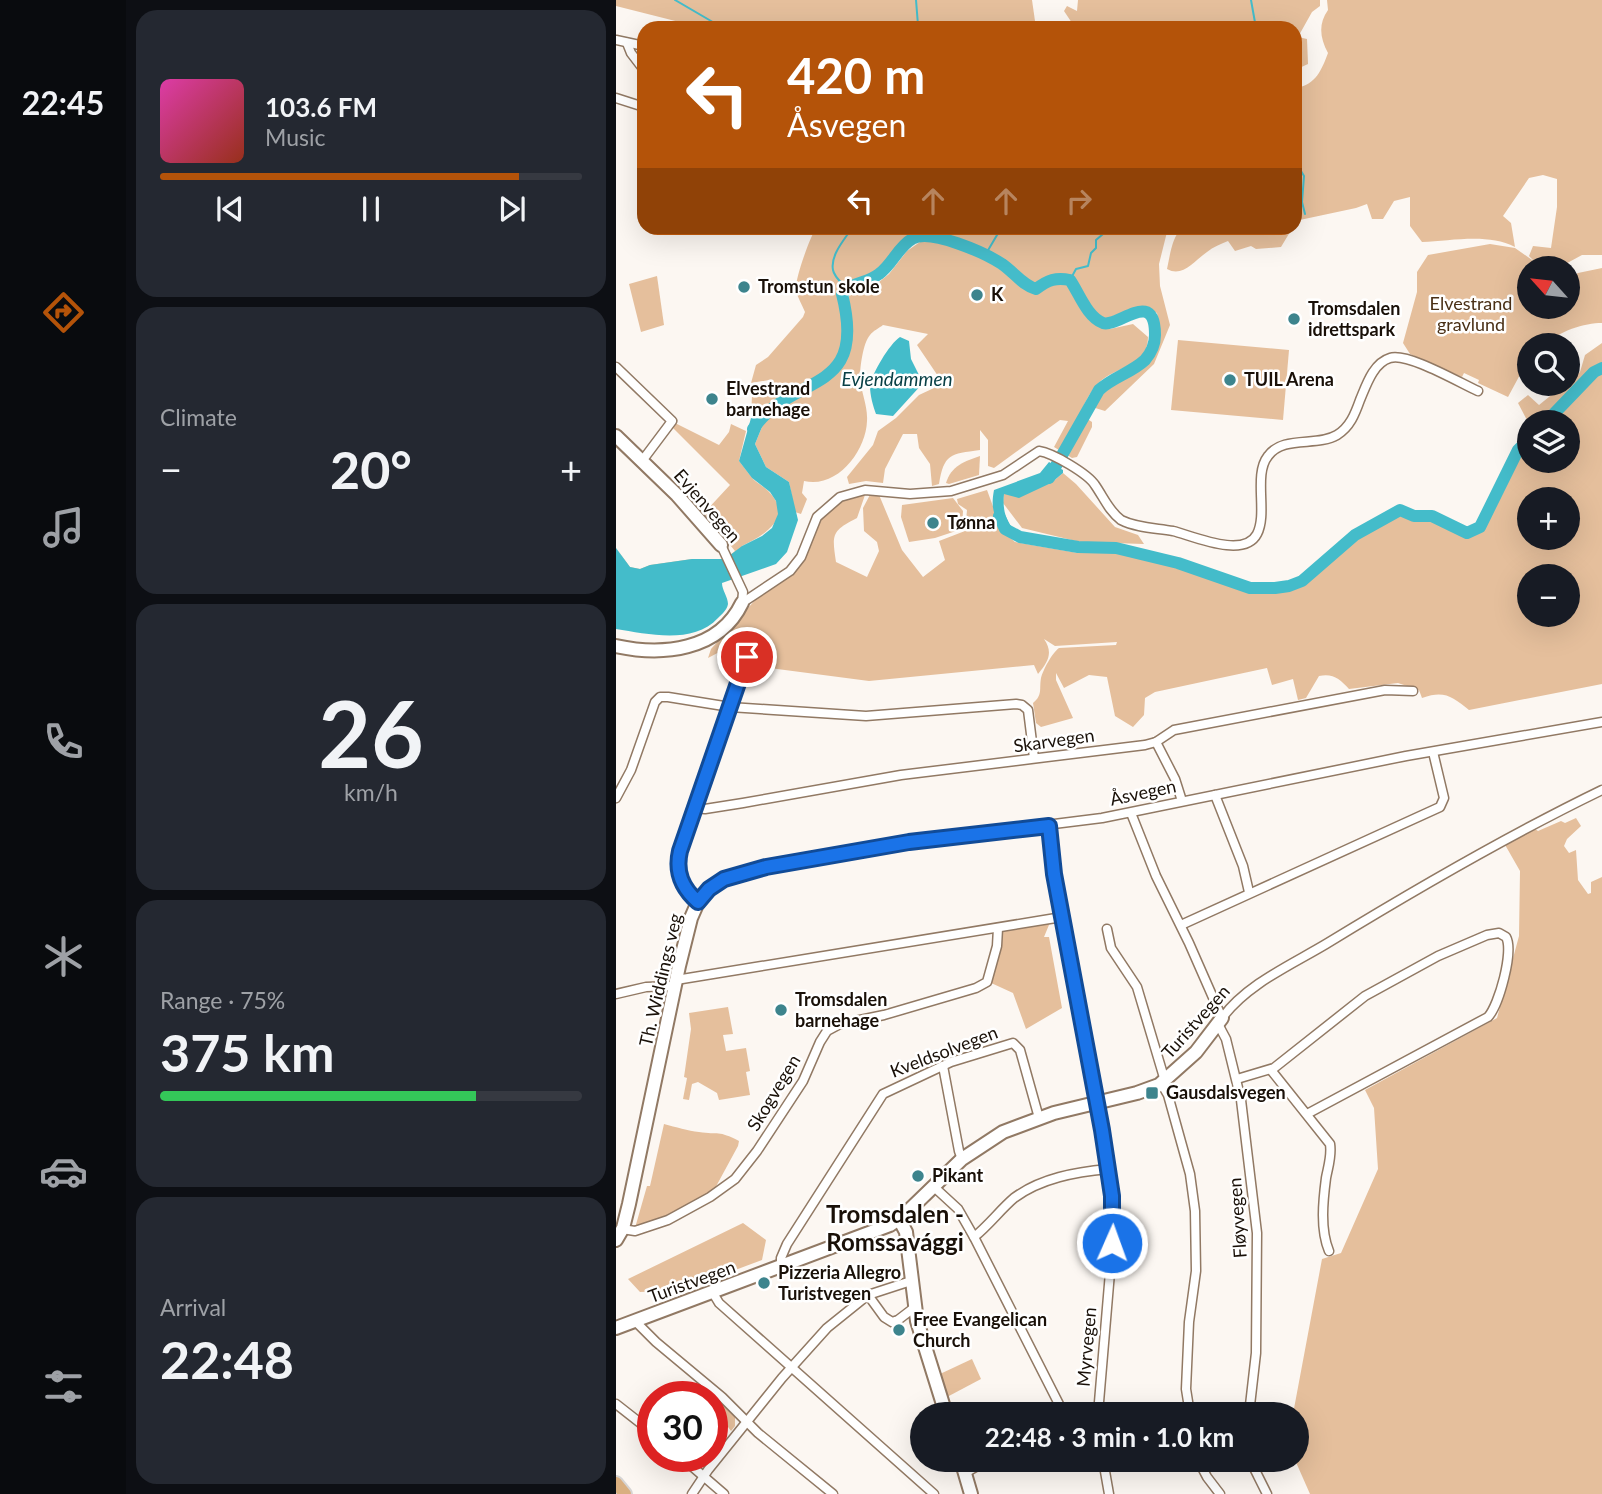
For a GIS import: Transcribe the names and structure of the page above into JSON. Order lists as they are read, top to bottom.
{
  "streets": {
    "street": [
      "Evjenvegen",
      "Skarvegen",
      "Åsvegen",
      "Th. Widdings veg",
      "Turistvegen",
      "Kveldsolvegen",
      "Skogvegen",
      "Fløyvegen",
      "Myrvegen"
    ]
  },
  "crossings": [
    ["Skarvegen", "Th. Widdings veg"],
    ["Åsvegen", "Th. Widdings veg"],
    ["Åsvegen", "Fløyvegen"],
    ["Åsvegen", "Myrvegen"],
    ["Th. Widdings veg", "Skogvegen"],
    ["Turistvegen", "Kveldsolvegen"],
    ["Turistvegen", "Fløyvegen"],
    ["Turistvegen", "Myrvegen"]
  ],
  "districts": ["Tromsdalen - Romssavággi"],
  "water": ["Evjendammen"],
  "parks": ["Elvestrand gravlund"],
  "places": {
    "other": [
      "Tromstun skole",
      "K",
      "Tromsdalen idrettspark",
      "TUIL Arena",
      "Elvestrand barnehage",
      "Tønna",
      "Tromsdalen barnehage",
      "Pikant",
      "Pizzeria Allegro Turistvegen",
      "Free Evangelican Church"
    ],
    "transit": ["Gausdalsvegen"]
  },
  "north": "top left",
  "page": {
    "tabs": "22:45",
    "turn": ["420 m", "Åsvegen"],
    "song": ["103.6 FM", "Music"],
    "map_buttons": ["+", "−"],
    "tile": [
      "Climate",
      ["26", "km/h"],
      ["Range · 75%", "375 km"],
      ["Arrival", "22:48"]
    ],
    "heat": ["−", "20°", "+"],
    "limit": "30",
    "trip": "22:48 · 3 min · 1.0 km"
  }
}
